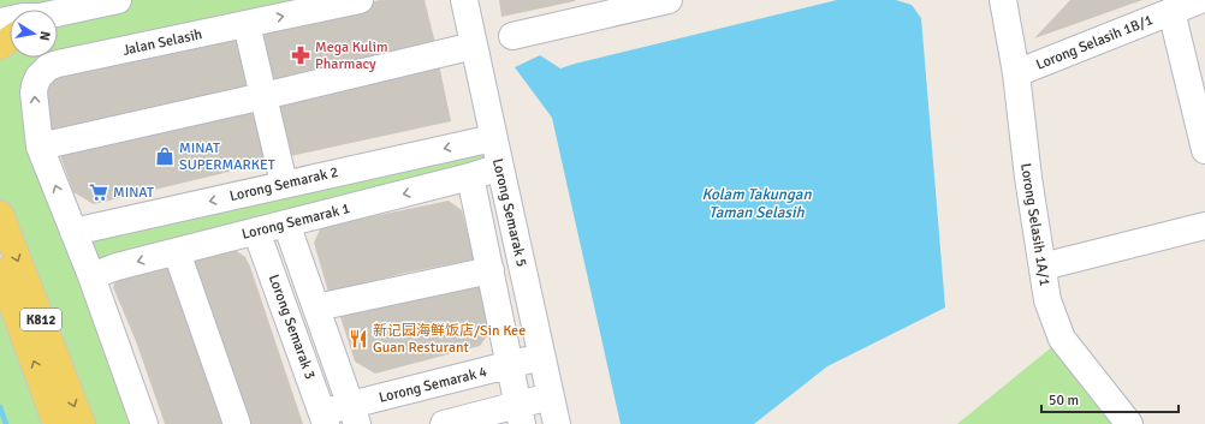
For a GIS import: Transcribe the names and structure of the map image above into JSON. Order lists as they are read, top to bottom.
{
  "streets": {
    "main road": ["K812"],
    "street": [
      "Jalan Selasih",
      "Lorong Selasih 1B/1",
      "Lorong Semarak 2",
      "Lorong Semarak 5",
      "Lorong Semarak 1",
      "Lorong Selasih 1A/1",
      "Lorong Semarak 3",
      "Lorong Semarak 4"
    ]
  },
  "crossings": [
    ["Lorong Selasih 1B/1", "Lorong Selasih 1A/1"],
    ["Lorong Semarak 2", "Lorong Semarak 5"],
    ["Lorong Semarak 5", "Lorong Semarak 1"],
    ["Lorong Semarak 5", "Lorong Semarak 4"],
    ["Lorong Semarak 1", "Lorong Semarak 3"],
    ["Lorong Semarak 3", "Lorong Semarak 4"]
  ],
  "water": ["Kolam Takungan Taman Selasih"],
  "places": {
    "pharmacy": ["Mega Kulim Pharmacy"],
    "shop": ["MINAT SUPERMARKET"],
    "supermarket": ["MINAT"],
    "restaurant": ["新记园海鲜饭店/Sin Kee Guan Resturant"]
  },
  "scale_bar": "50 m",
  "north": "right"
}
